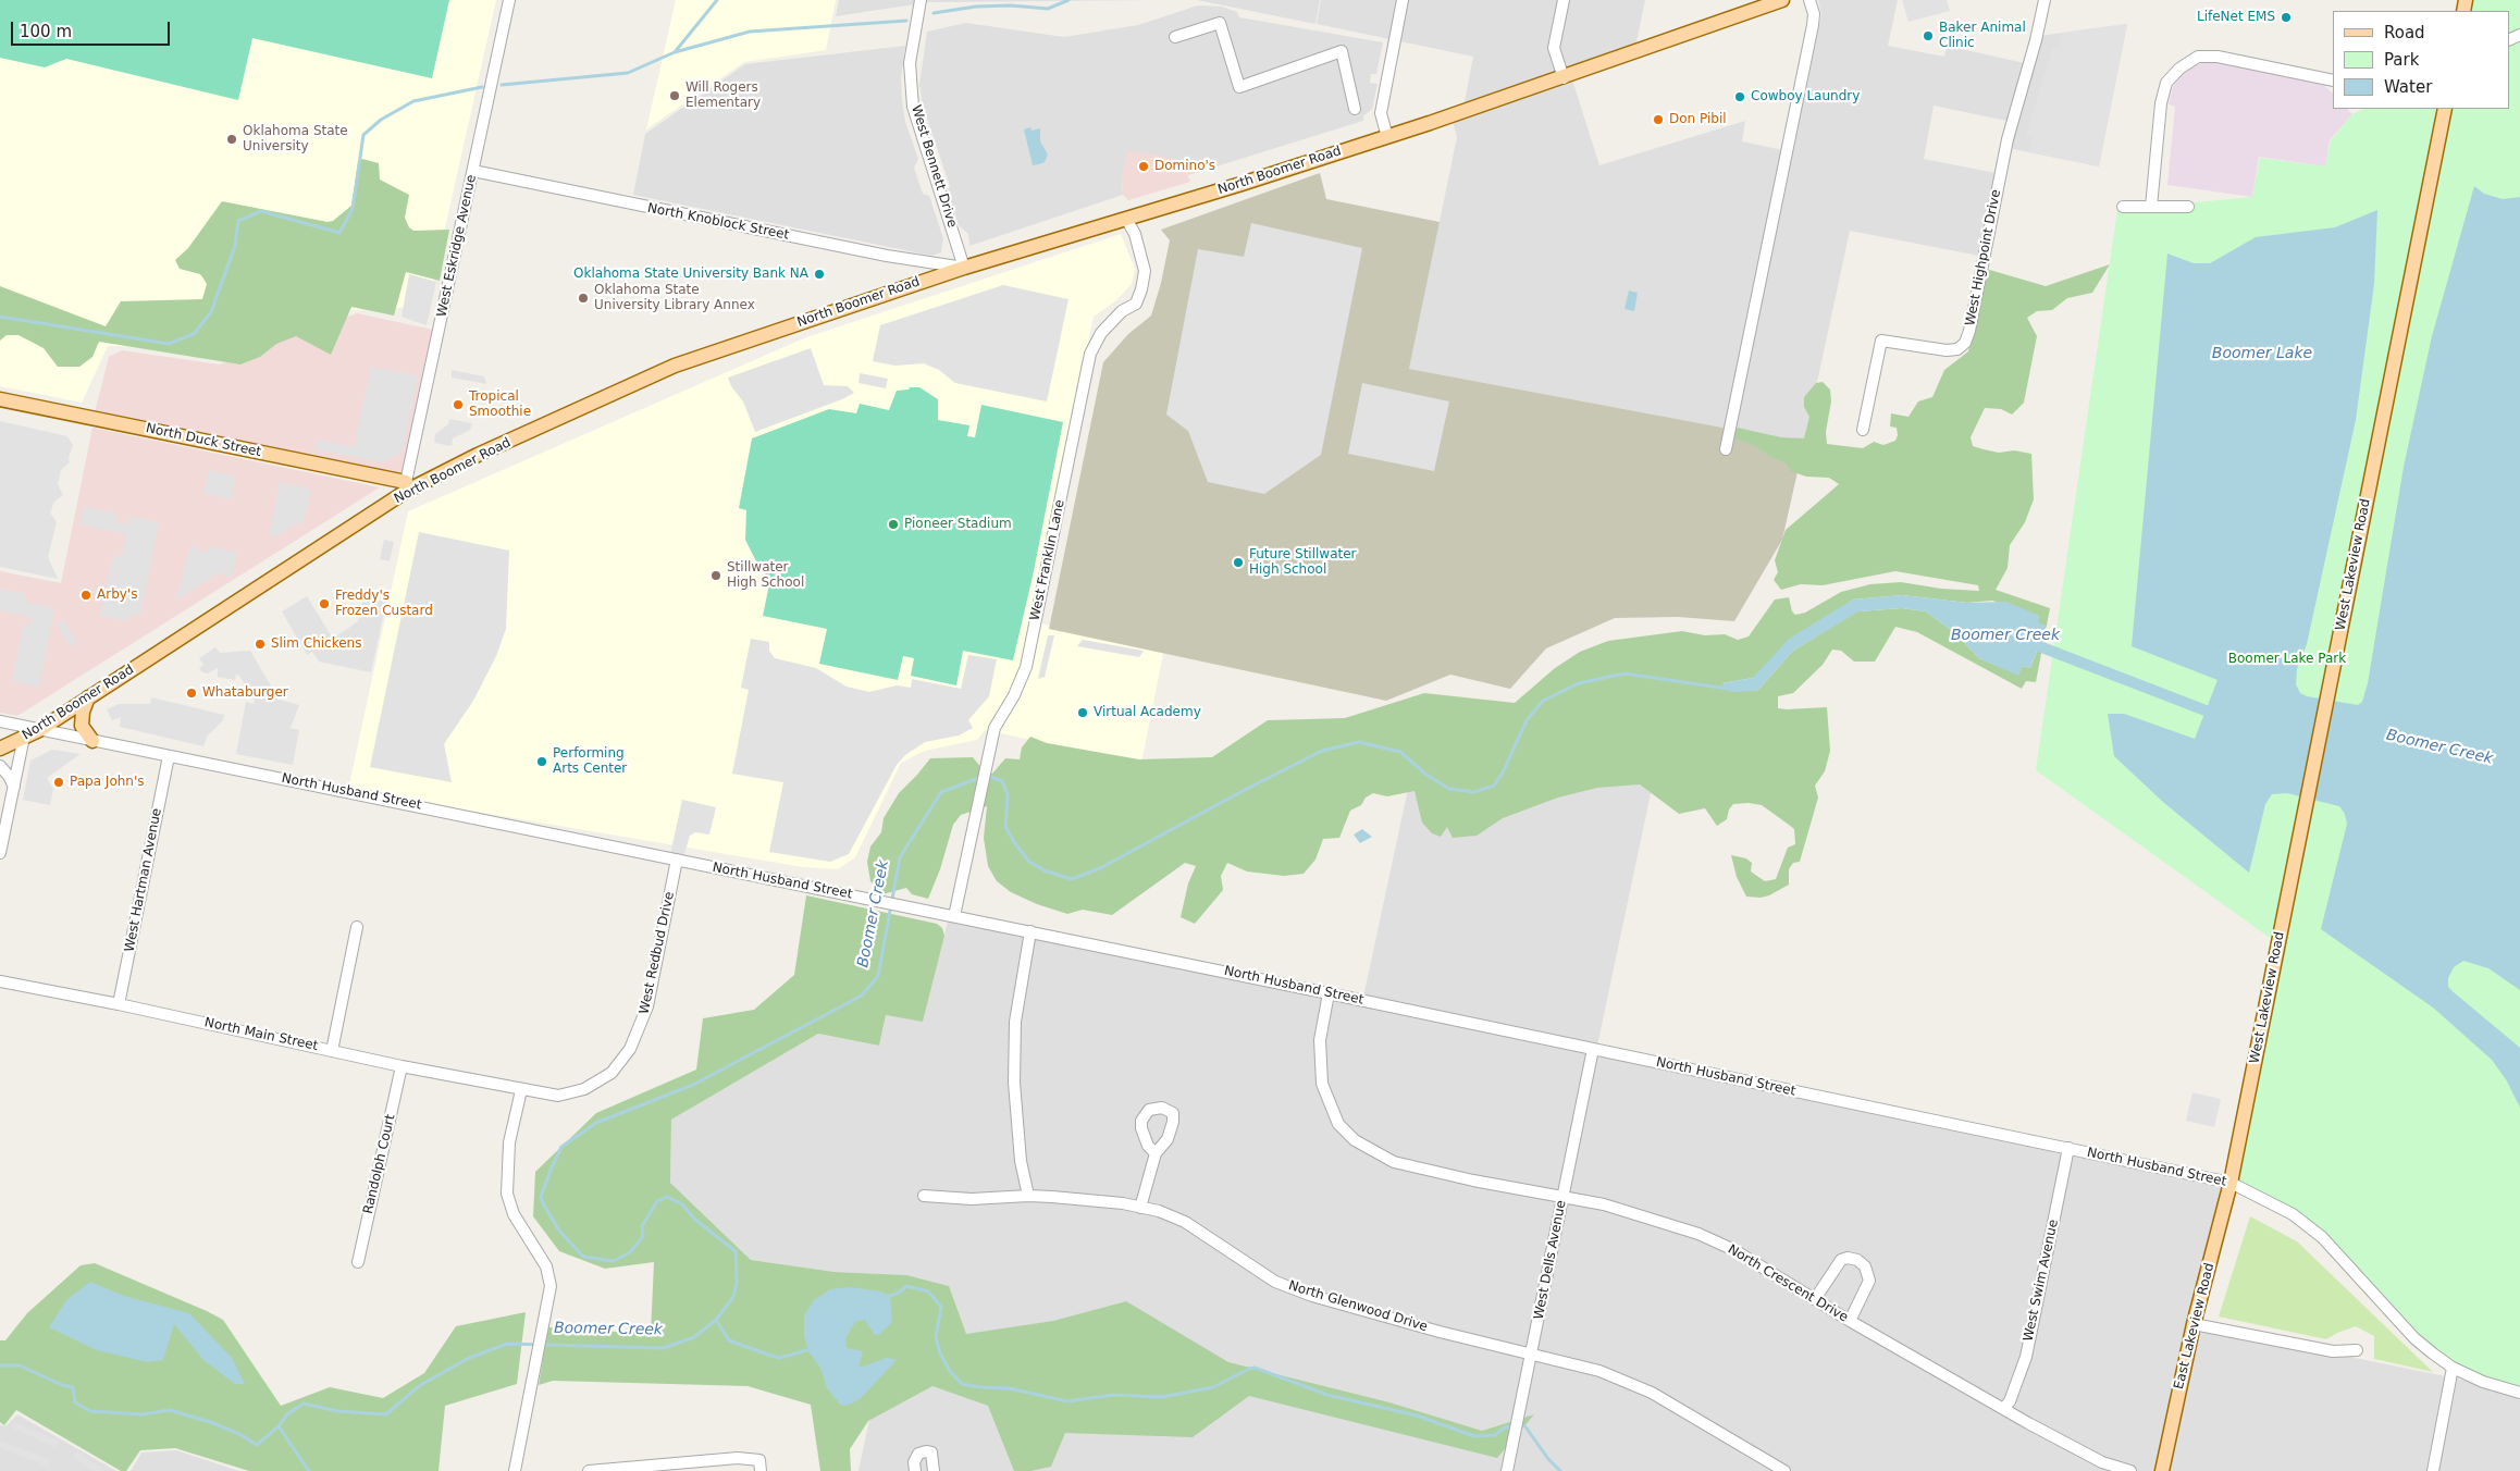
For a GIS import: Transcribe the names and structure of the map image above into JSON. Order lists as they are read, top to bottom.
{
  "streets": {
    "main road": [
      "North Boomer Road",
      "North Duck Street",
      "West Lakeview Road",
      "East Lakeview Road"
    ],
    "street": [
      "West Bennett Drive",
      "North Knoblock Street",
      "West Eskridge Avenue",
      "West Highpoint Drive",
      "West Franklin Lane",
      "North Husband Street",
      "West Hartman Avenue",
      "West Redbud Drive",
      "North Main Street",
      "Randolph Court",
      "West Dells Avenue",
      "West Swim Avenue",
      "North Crescent Drive",
      "North Glenwood Drive"
    ]
  },
  "crossings": [
    ["West Bennett Drive", "North Boomer Road"],
    ["West Bennett Drive", "North Knoblock Street"],
    ["North Boomer Road", "North Knoblock Street"],
    ["North Boomer Road", "West Eskridge Avenue"],
    ["North Boomer Road", "North Duck Street"],
    ["North Boomer Road", "West Franklin Lane"],
    ["North Boomer Road", "North Husband Street"],
    ["North Knoblock Street", "West Eskridge Avenue"],
    ["West Eskridge Avenue", "North Duck Street"],
    ["West Franklin Lane", "North Husband Street"],
    ["West Lakeview Road", "North Husband Street"],
    ["West Lakeview Road", "East Lakeview Road"],
    ["North Husband Street", "West Hartman Avenue"],
    ["North Husband Street", "West Redbud Drive"],
    ["North Husband Street", "West Dells Avenue"],
    ["North Husband Street", "West Swim Avenue"],
    ["North Husband Street", "North Crescent Drive"],
    ["North Husband Street", "East Lakeview Road"],
    ["West Hartman Avenue", "North Main Street"],
    ["West Redbud Drive", "North Main Street"],
    ["North Main Street", "Randolph Court"],
    ["West Dells Avenue", "North Crescent Drive"],
    ["West Dells Avenue", "North Glenwood Drive"],
    ["West Swim Avenue", "North Crescent Drive"]
  ],
  "water": ["Boomer Lake", "Boomer Creek"],
  "parks": ["Boomer Lake Park"],
  "places": [
    "LifeNet EMS",
    "Baker Animal Clinic",
    "Will Rogers Elementary",
    "Cowboy Laundry",
    "Don Pibil",
    "Oklahoma State University",
    "Domino's",
    "Oklahoma State University Bank NA",
    "Oklahoma State University Library Annex",
    "Tropical Smoothie",
    "Pioneer Stadium",
    "Future Stillwater High School",
    "Stillwater High School",
    "Arby's",
    "Freddy's Frozen Custard",
    "Slim Chickens",
    "Whataburger",
    "Virtual Academy",
    "Performing Arts Center",
    "Papa John's"
  ],
  "legend": ["Road", "Park", "Water"],
  "scale_bar": "100 m"
}
